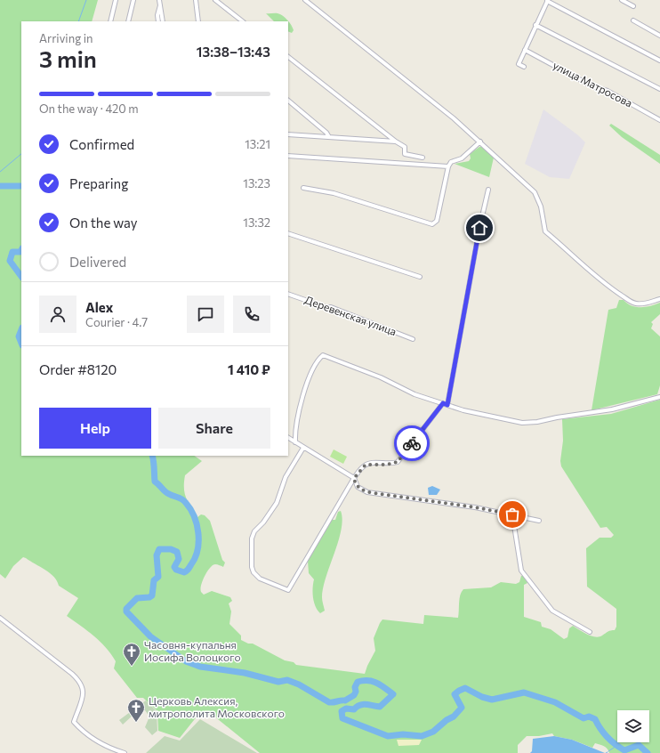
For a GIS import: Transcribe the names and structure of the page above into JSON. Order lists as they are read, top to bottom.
{
  "streets": {
    "street": ["улица Матросова", "Деревенская улица"]
  },
  "places": {
    "church": ["Часовня-купальня Иосифа Волоцкого", "Церковь Алексия, митрополита Московского"]
  },
  "page": {
    "heading": ["3 min", "Arriving in", "13:38–13:43"],
    "panel": [
      "Alex",
      "Courier · 4.7",
      "Order #8120",
      "1 410 ₽"
    ],
    "bar": "On the way · 420 m",
    "list": [
      ["Confirmed", "13:21"],
      ["Preparing", "13:23"],
      ["On the way", "13:32"],
      "Delivered"
    ],
    "buttons": ["Help", "Share"]
  }
}
